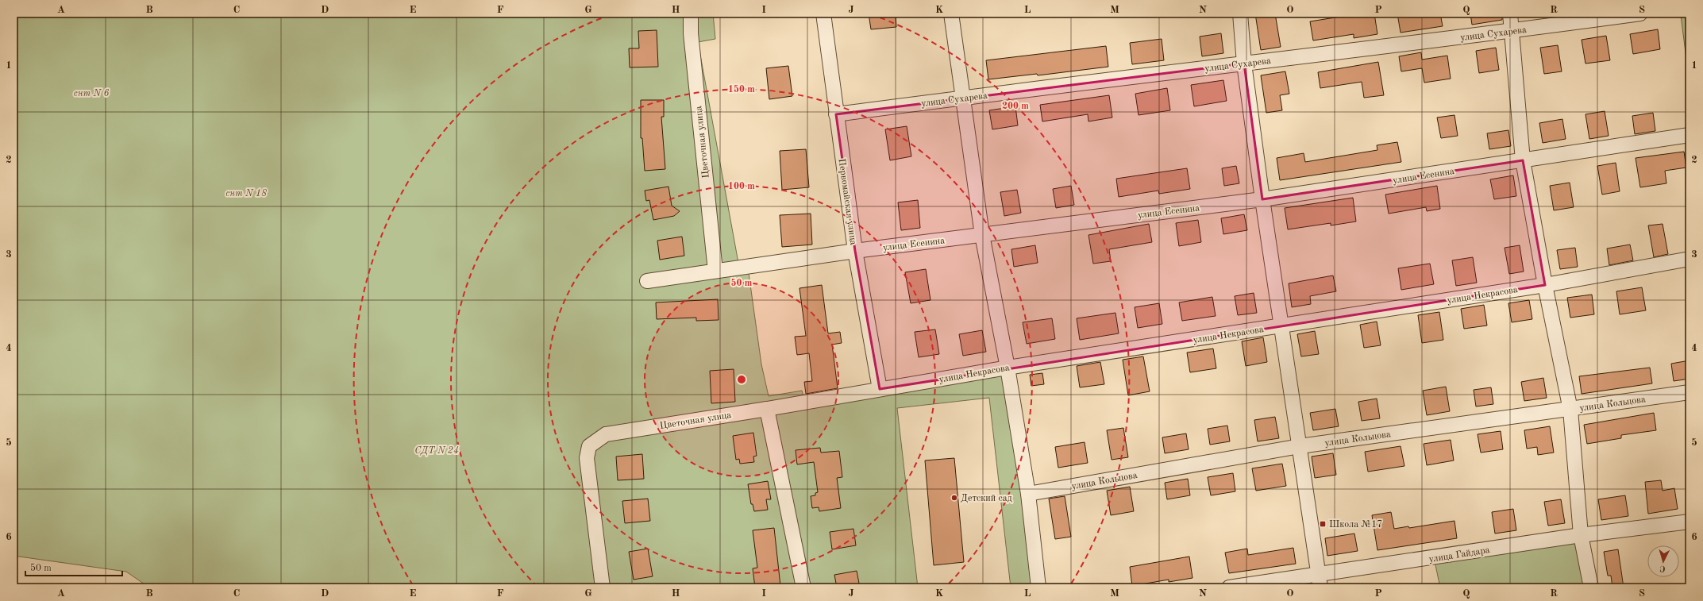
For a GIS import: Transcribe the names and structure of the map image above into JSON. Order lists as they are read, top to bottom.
{
  "streets": {
    "street": [
      "улица Сухарева",
      "Цветочная улица",
      "улица Есенина",
      "Первомайская улица",
      "улица Некрасова",
      "улица Кольцова",
      "улица Гайдара"
    ]
  },
  "crossings": [
    ["улица Сухарева", "Первомайская улица"],
    ["Цветочная улица", "улица Есенина"],
    ["Цветочная улица", "улица Некрасова"],
    ["улица Есенина", "Первомайская улица"],
    ["Первомайская улица", "улица Некрасова"]
  ],
  "parks": ["снт N 6", "снт N 18", "СДТ N 24"],
  "places": {
    "other": ["Детский сад"],
    "transit": ["Школа №17"]
  },
  "scale_bar": "50 m",
  "north": "bottom",
  "grid": {
    "columns": [
      "A",
      "B",
      "C",
      "D",
      "E",
      "F",
      "G",
      "H",
      "I",
      "J",
      "K",
      "L",
      "M",
      "N",
      "O",
      "P",
      "Q",
      "R",
      "S"
    ],
    "rows": [
      "1",
      "2",
      "3",
      "4",
      "5",
      "6"
    ]
  },
  "rings": [
    "150 m",
    "200 m",
    "100 m",
    "50 m"
  ]
}
